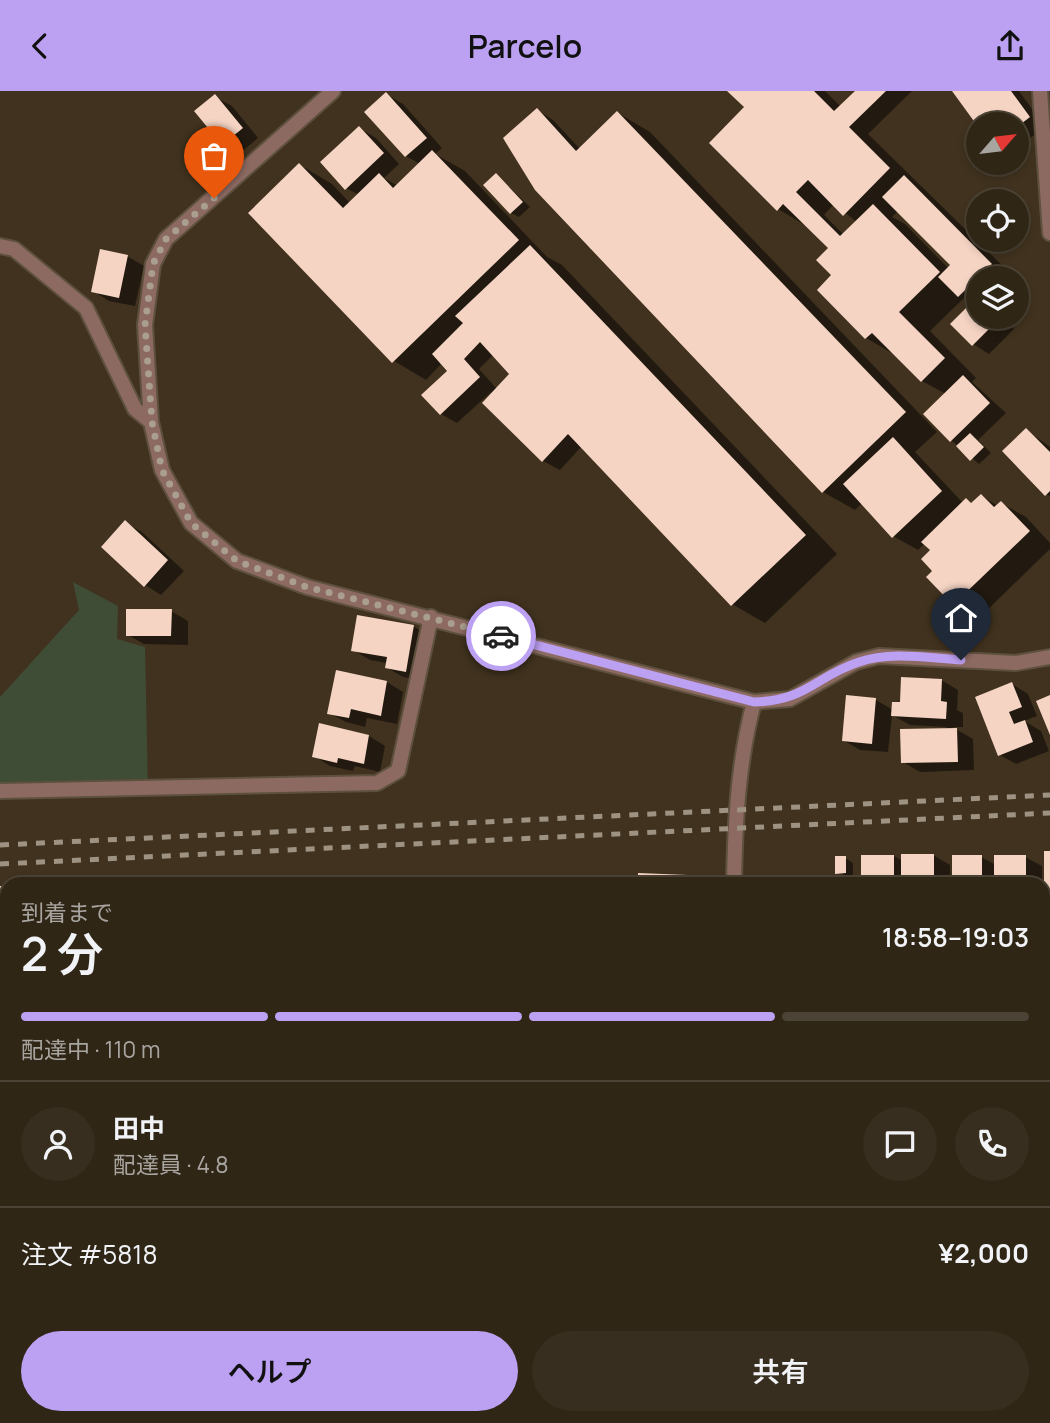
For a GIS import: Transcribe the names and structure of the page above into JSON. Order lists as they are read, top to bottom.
{
  "north": "top right",
  "page": {
    "header": "Parcelo",
    "heading": ["2 分", "到着まで", "18:58–19:03"],
    "panel": [
      "田中",
      "配達員 · 4.8",
      "注文 #5818",
      "¥2,000"
    ],
    "bar": "配達中 · 110 m",
    "buttons": ["ヘルプ", "共有"]
  }
}
